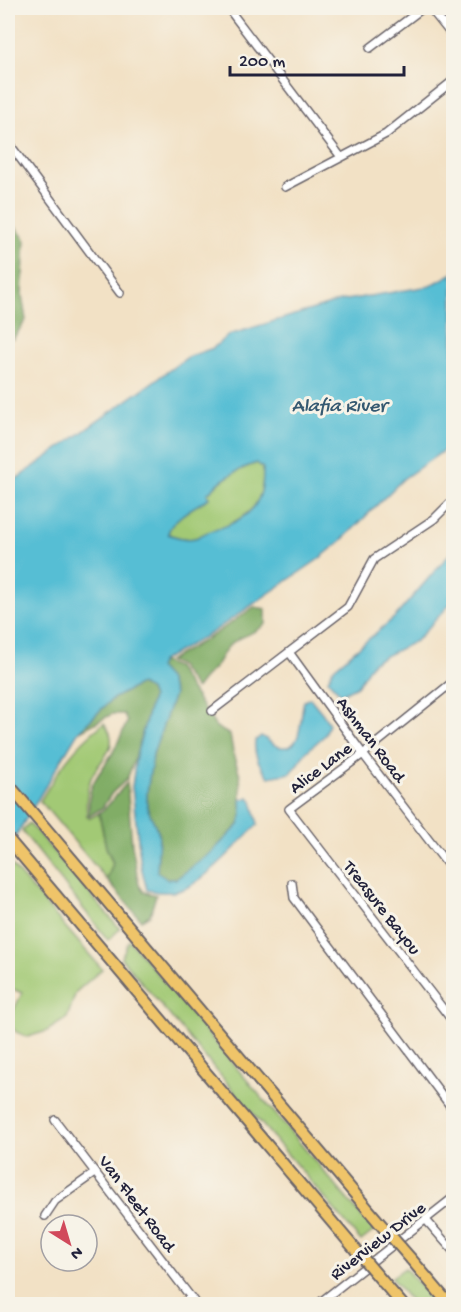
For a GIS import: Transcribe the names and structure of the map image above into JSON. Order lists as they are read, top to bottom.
{
  "streets": {
    "street": [
      "Ashman Road",
      "Alice Lane",
      "Treasure Bayou",
      "Van Fleet Road",
      "Riverview Drive"
    ]
  },
  "crossings": [
    ["Ashman Road", "Alice Lane"],
    ["Alice Lane", "Treasure Bayou"]
  ],
  "water": ["Alafia River"],
  "scale_bar": "200 m",
  "north": "bottom right"
}
